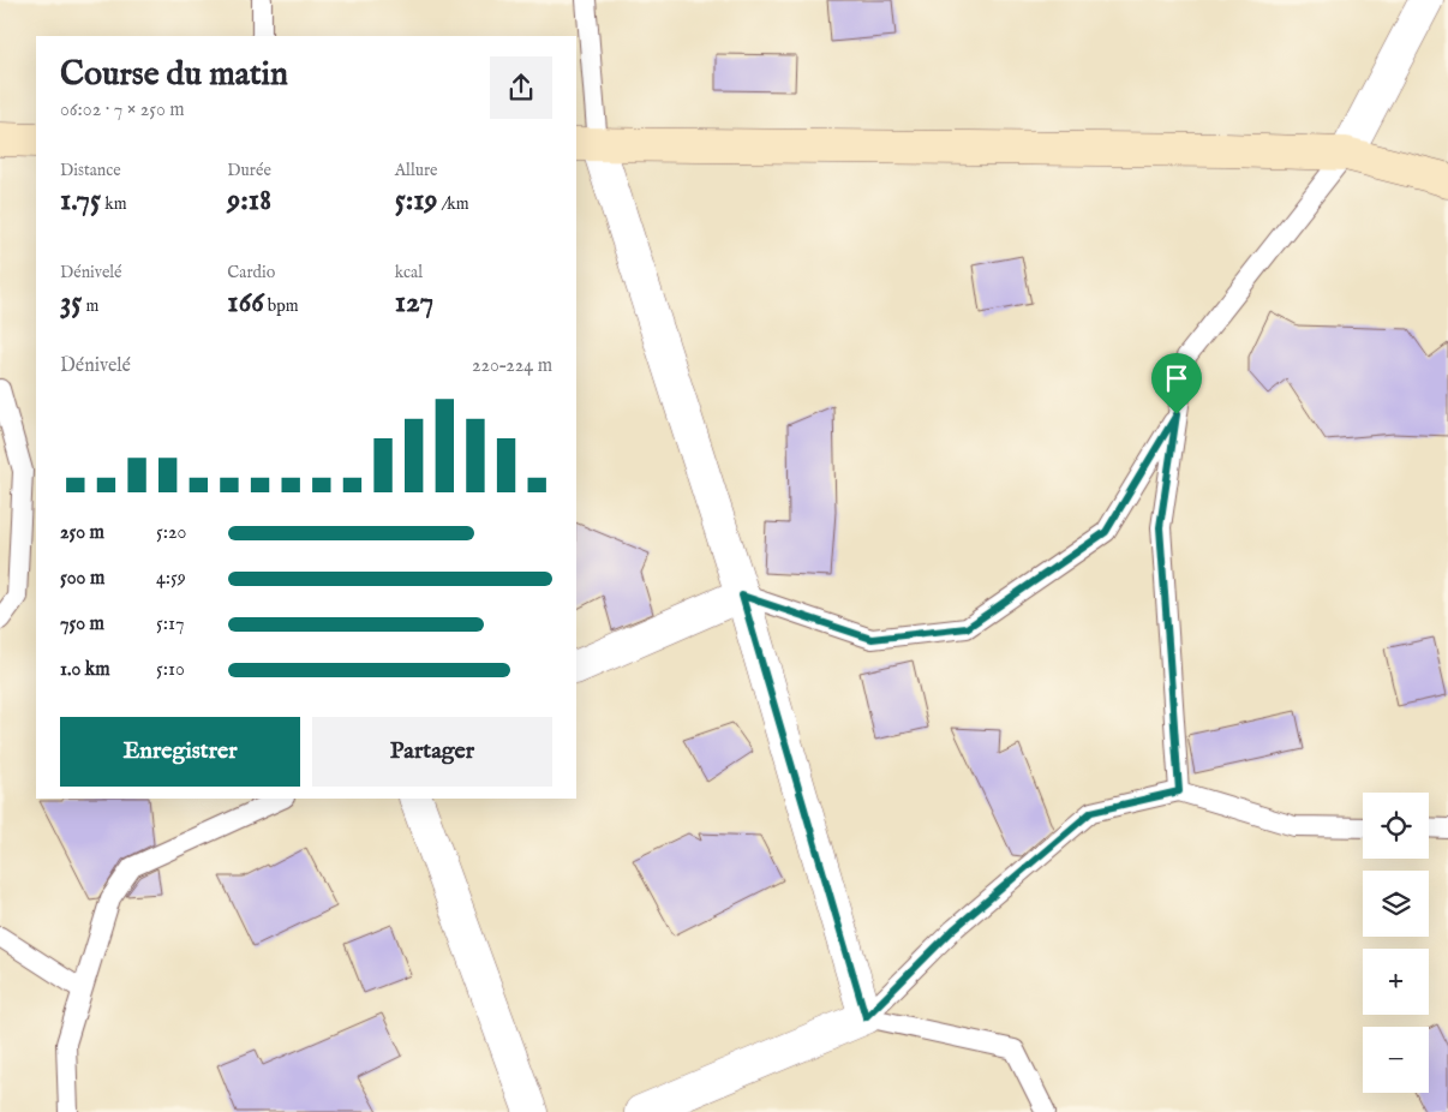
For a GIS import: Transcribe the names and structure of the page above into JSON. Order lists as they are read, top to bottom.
{
  "page": {
    "heading": ["Course du matin", "06:02 · 7 × 250 m"],
    "stats": [
      ["Distance", "1.75 km"],
      ["Durée", "9:18"],
      ["Allure", "5:19 /km"],
      ["Dénivelé", "35 m"],
      ["Cardio", "166 bpm"],
      ["kcal", "127"]
    ],
    "chart": ["Dénivelé", "220–224 m"],
    "list": [
      {
        "name": "250 m",
        "note": "5:20"
      },
      {
        "name": "500 m",
        "note": "4:59"
      },
      {
        "name": "750 m",
        "note": "5:17"
      },
      {
        "name": "1.0 km",
        "note": "5:10"
      }
    ],
    "buttons": ["Enregistrer", "Partager"],
    "map_buttons": ["+", "−"]
  }
}
